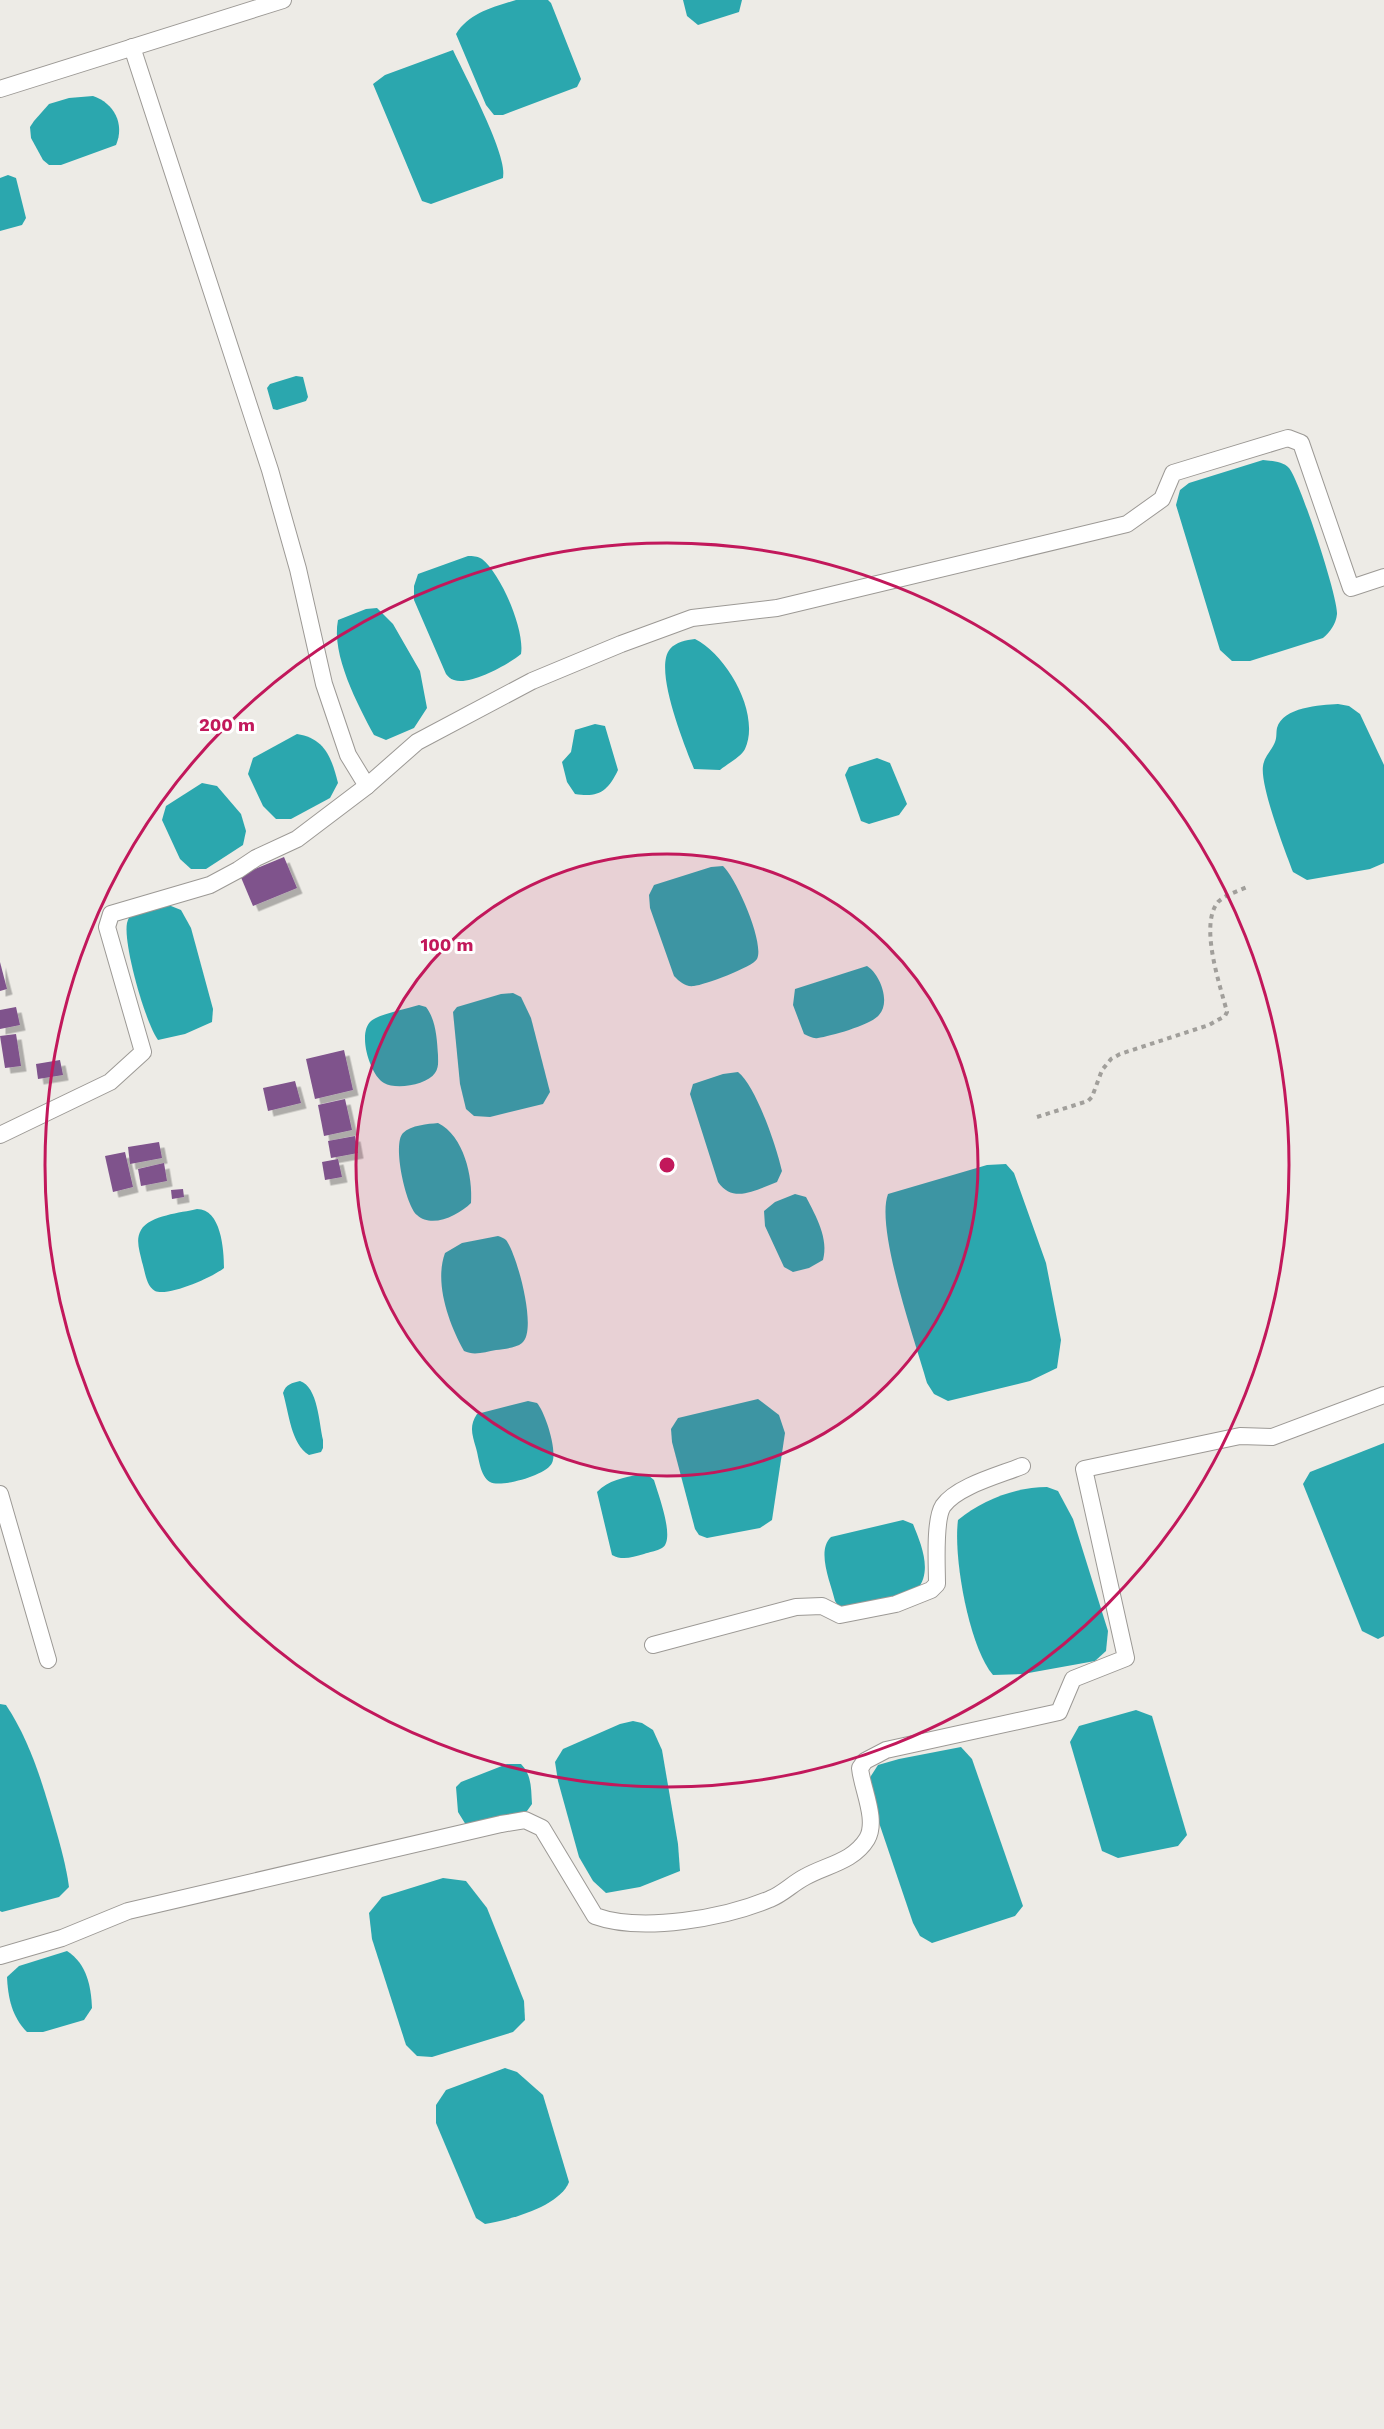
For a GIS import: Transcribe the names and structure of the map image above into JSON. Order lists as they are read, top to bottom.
{
  "rings": ["200 m", "100 m"]
}
